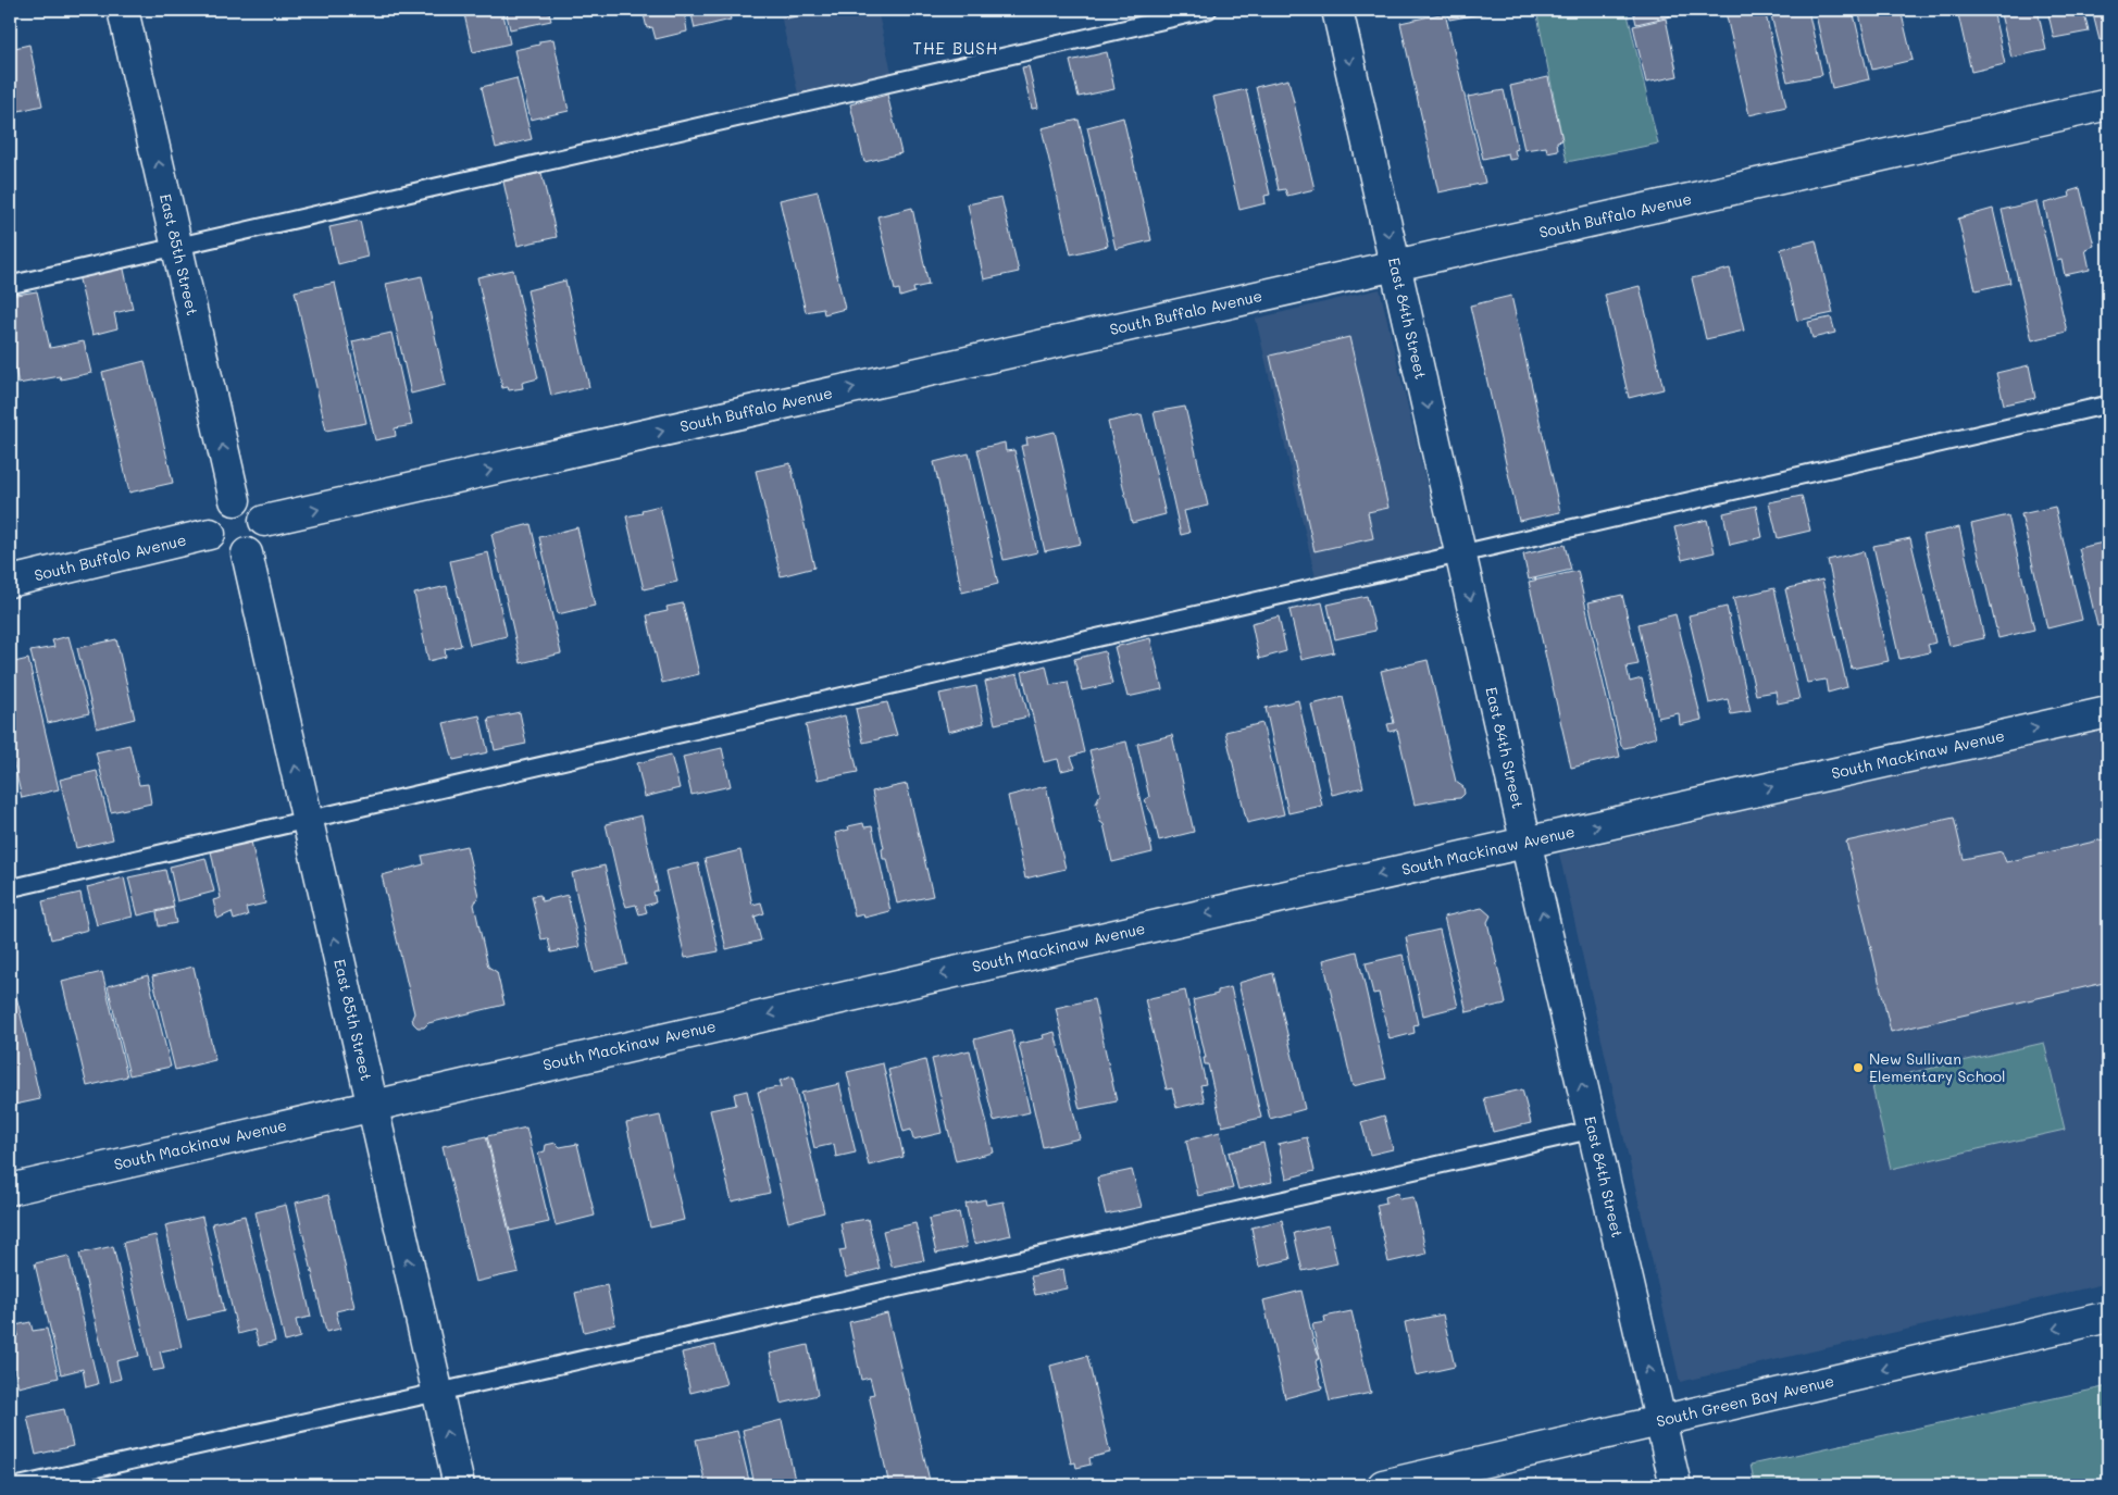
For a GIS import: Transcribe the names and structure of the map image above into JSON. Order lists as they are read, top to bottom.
{
  "streets": {
    "street": [
      "South Buffalo Avenue",
      "East 85th Street",
      "East 84th Street",
      "South Mackinaw Avenue",
      "South Green Bay Avenue"
    ]
  },
  "crossings": [
    ["South Buffalo Avenue", "East 85th Street"],
    ["South Buffalo Avenue", "East 84th Street"],
    ["East 85th Street", "South Mackinaw Avenue"],
    ["East 84th Street", "South Mackinaw Avenue"],
    ["East 84th Street", "South Green Bay Avenue"]
  ],
  "one_way": ["South Buffalo Avenue", "East 85th Street", "South Green Bay Avenue"],
  "districts": ["THE BUSH"],
  "places": ["New Sullivan Elementary School"]
}
